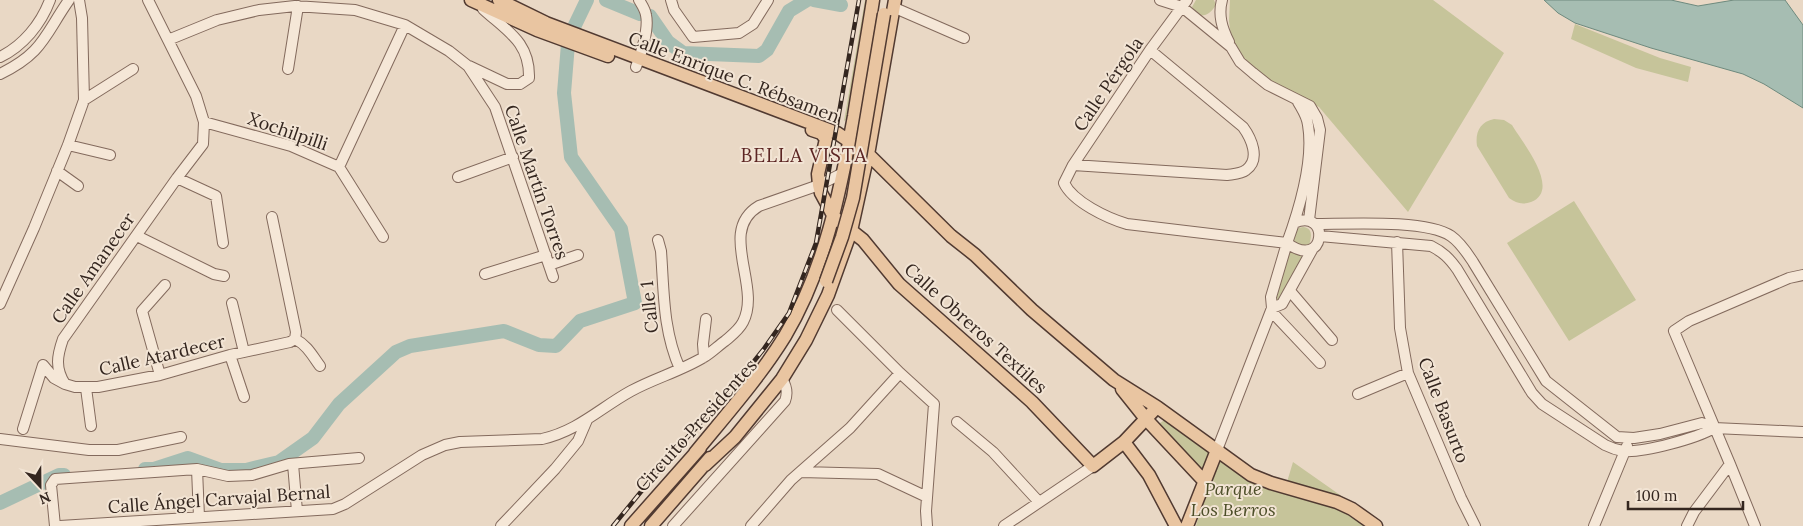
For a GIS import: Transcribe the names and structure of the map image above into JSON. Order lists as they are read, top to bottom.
{
  "streets": {
    "main road": ["Calle Enrique C. Rébsamen", "Calle Obreros Textiles", "Circuito Presidentes"],
    "street": [
      "Calle Pérgola",
      "Xochilpilli",
      "Calle Martín Torres",
      "Calle Amanecer",
      "Calle 1",
      "Calle Atardecer",
      "Calle Basurto",
      "Calle Ángel Carvajal Bernal"
    ]
  },
  "crossings": [
    ["Calle Enrique C. Rébsamen", "Calle Obreros Textiles"],
    ["Calle Enrique C. Rébsamen", "Calle Ángel Carvajal Bernal"],
    ["Xochilpilli", "Calle Amanecer"],
    ["Calle Martín Torres", "Calle Amanecer"],
    ["Calle Amanecer", "Calle Atardecer"],
    ["Calle 1", "Calle Ángel Carvajal Bernal"]
  ],
  "districts": ["BELLA VISTA"],
  "parks": ["Parque Los Berros"],
  "scale_bar": "100 m",
  "north": "bottom"
}
